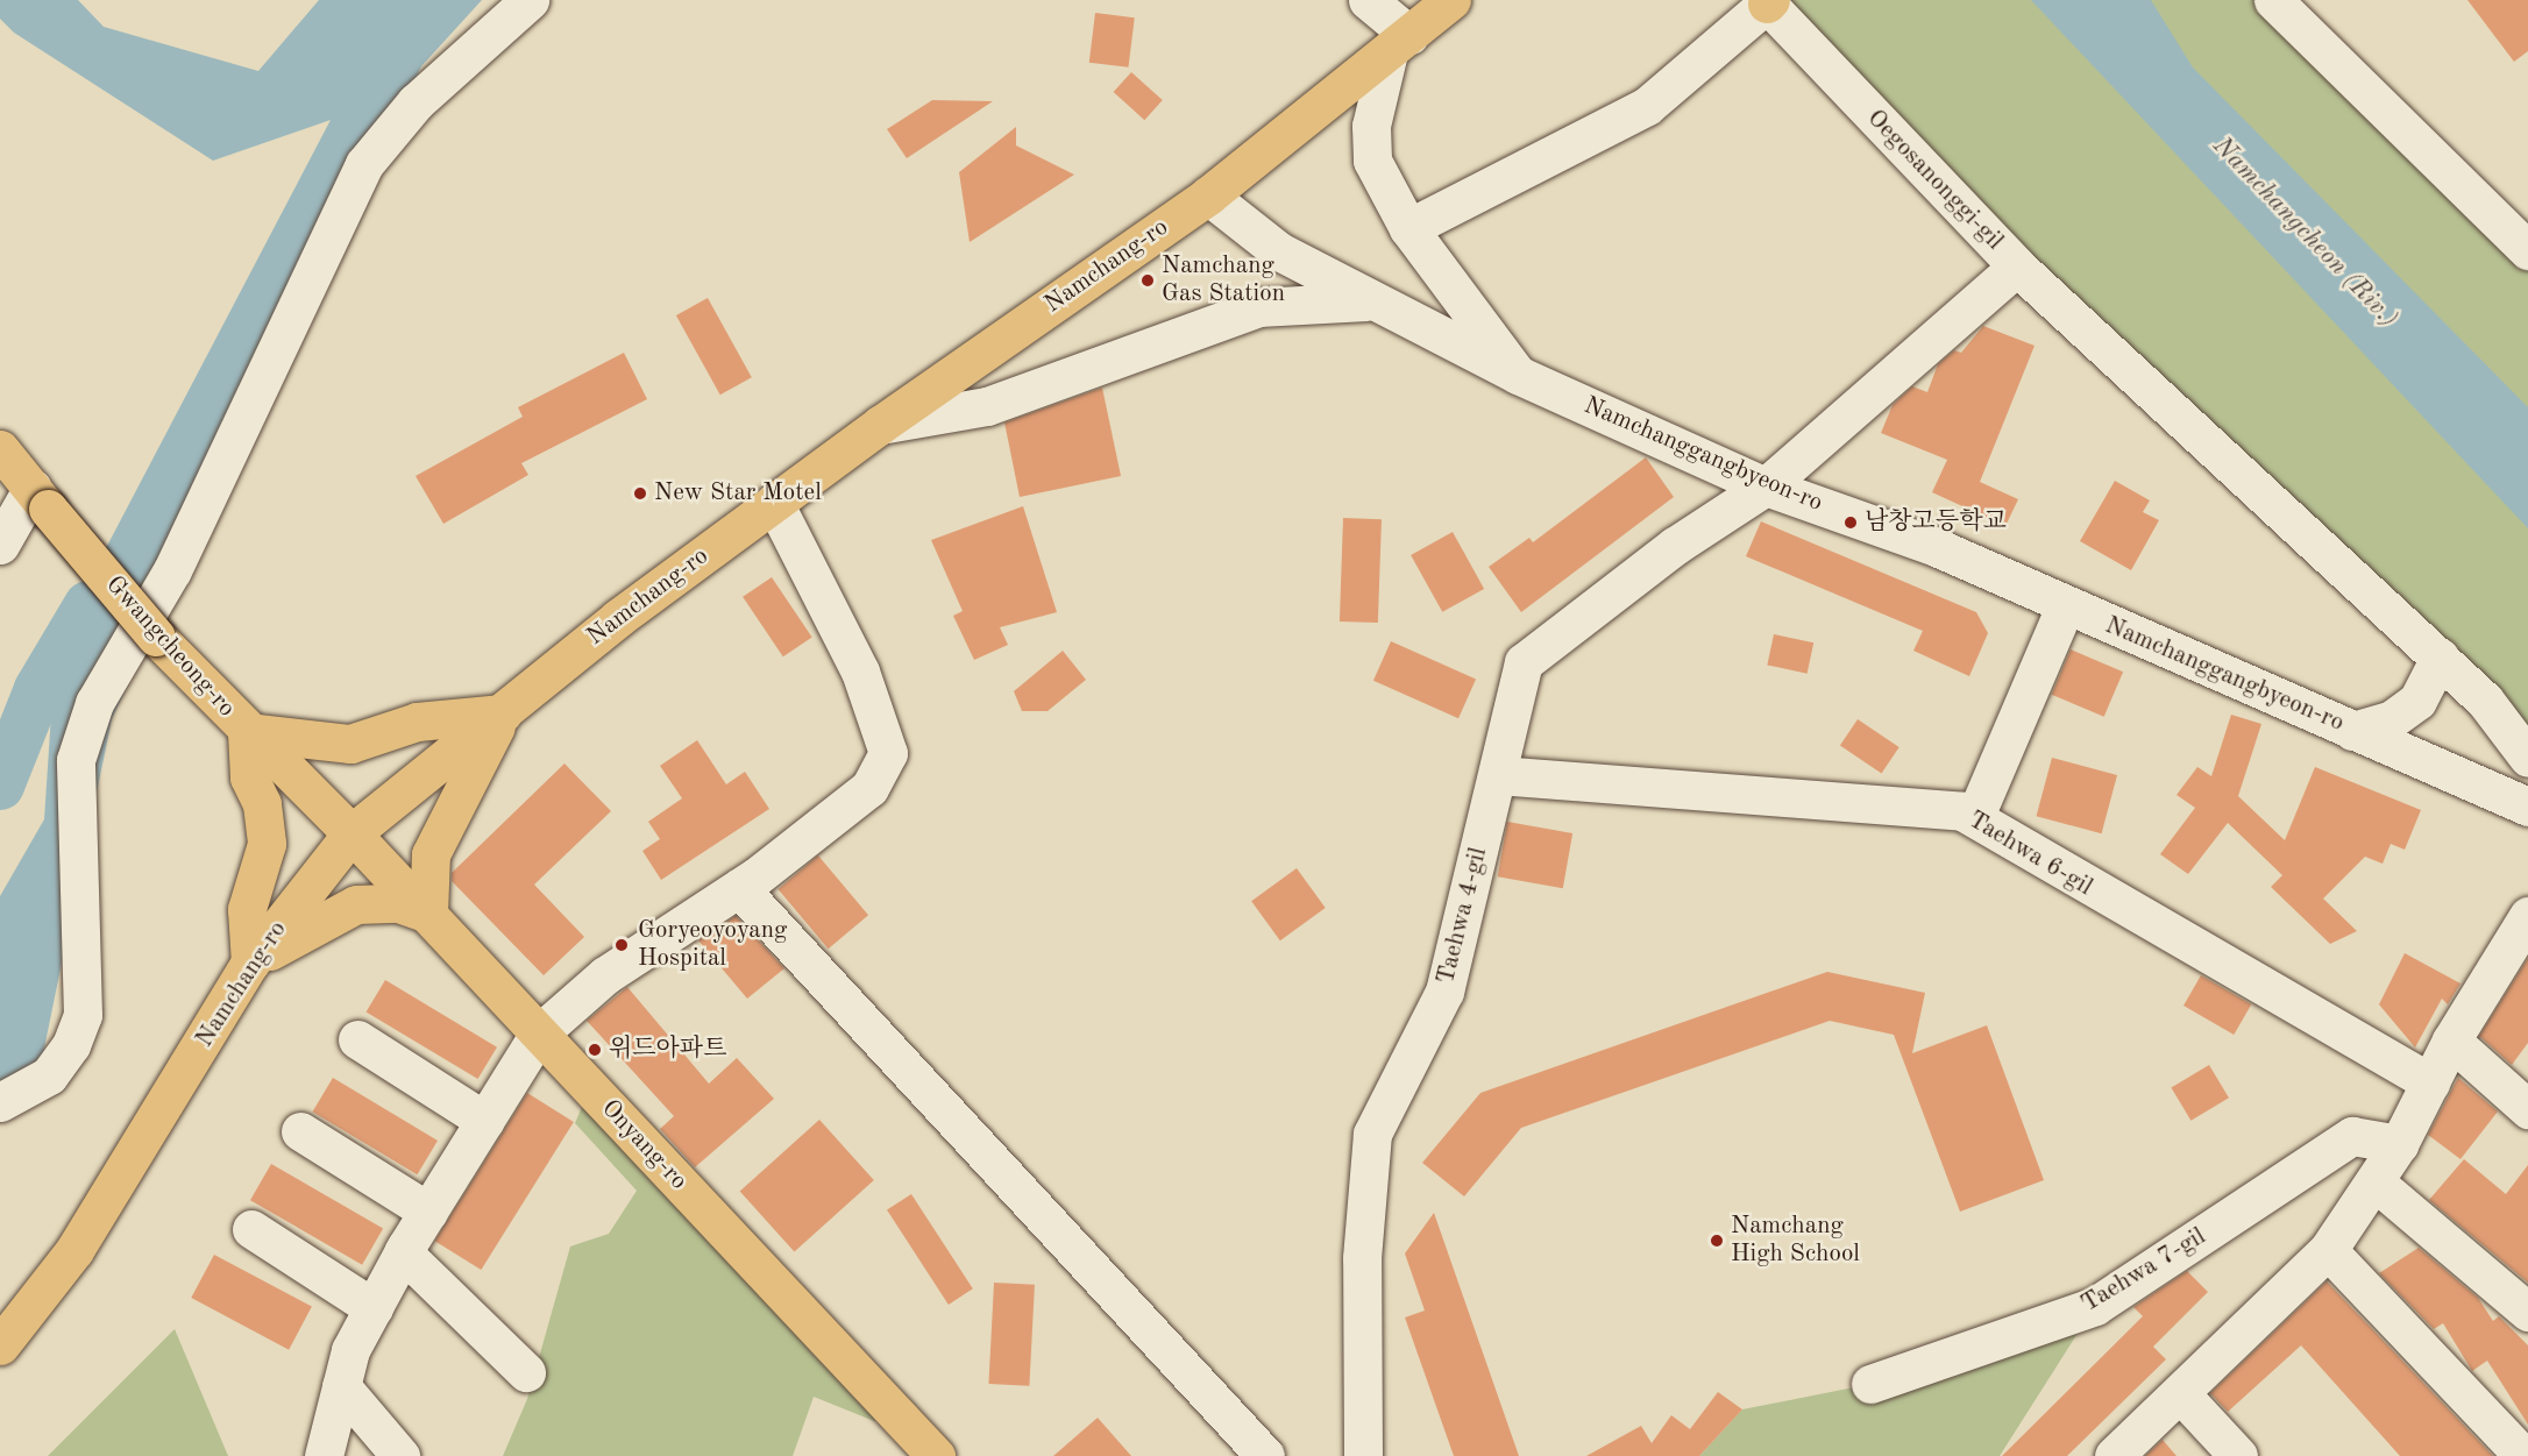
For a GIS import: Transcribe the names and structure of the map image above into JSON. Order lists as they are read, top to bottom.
{
  "streets": {
    "main road": ["Namchang-ro", "Gwangcheong-ro", "Onyang-ro"],
    "street": [
      "Oegosanonggi-gil",
      "Namchanggangbyeon-ro",
      "Taehwa 6-gil",
      "Taehwa 4-gil",
      "Taehwa 7-gil"
    ]
  },
  "crossings": [
    ["Oegosanonggi-gil", "Namchanggangbyeon-ro"],
    ["Oegosanonggi-gil", "Taehwa 4-gil"],
    ["Namchang-ro", "Namchanggangbyeon-ro"],
    ["Namchang-ro", "Gwangcheong-ro"],
    ["Namchang-ro", "Onyang-ro"],
    ["Namchanggangbyeon-ro", "Taehwa 4-gil"],
    ["Gwangcheong-ro", "Onyang-ro"],
    ["Taehwa 6-gil", "Taehwa 4-gil"]
  ],
  "water": ["Namchangcheon (Riv.)"],
  "places": [
    "Namchang Gas Station",
    "New Star Motel",
    "남창고등학교",
    "Goryeoyoyang Hospital",
    "위드아파트",
    "Namchang High School"
  ]
}
